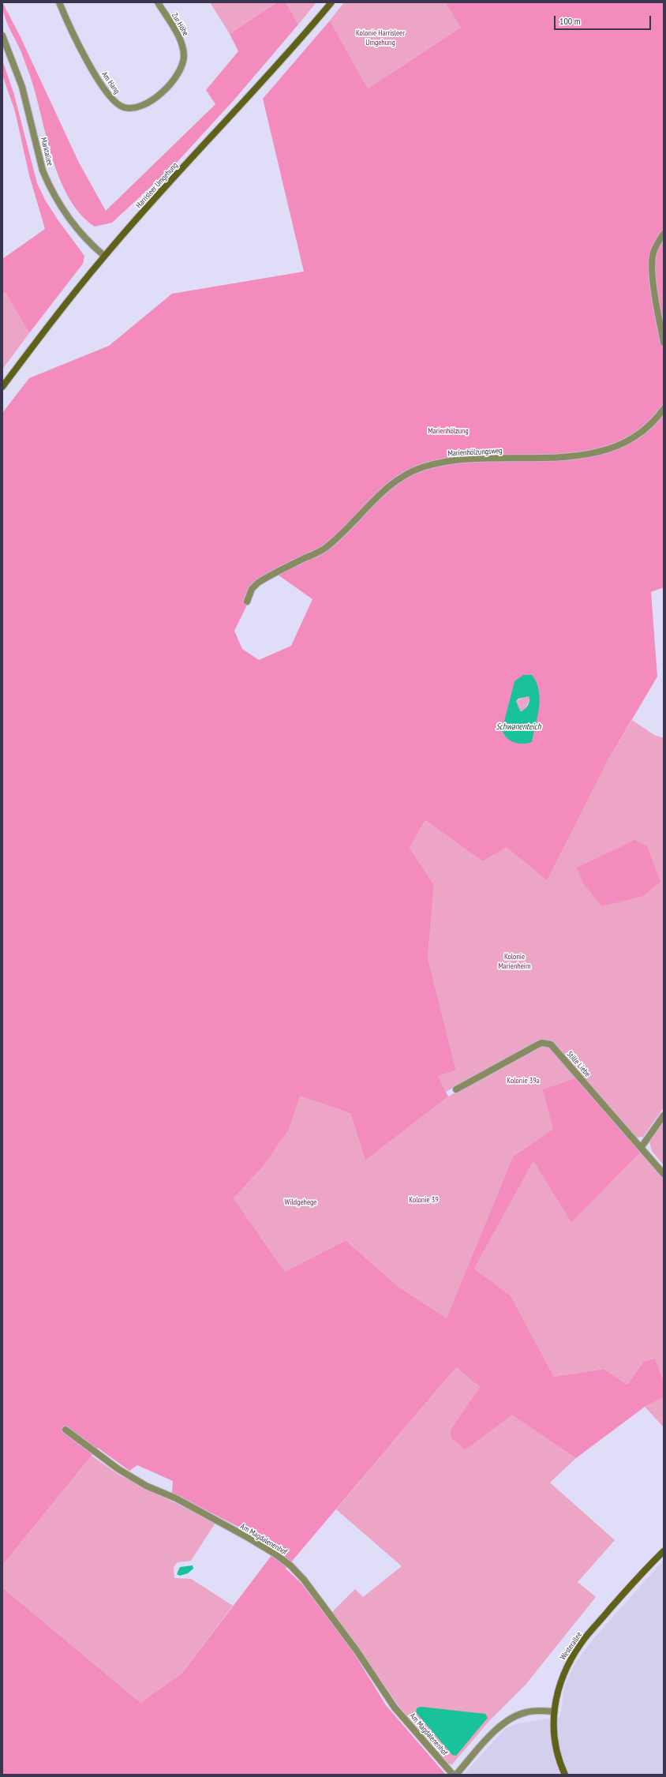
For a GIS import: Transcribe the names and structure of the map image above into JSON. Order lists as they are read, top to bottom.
{
  "streets": {
    "main road": ["Harrisleer Umgehung", "Westerallee"],
    "street": [
      "Zur Höhe",
      "Am Hang",
      "Marktallee",
      "Marienhölzungsweg",
      "Stille Liebe",
      "Am Magdalenenhof"
    ]
  },
  "crossings": [
    ["Zur Höhe", "Am Hang"],
    ["Marktallee", "Harrisleer Umgehung"]
  ],
  "water": ["Schwanenteich"],
  "parks": [
    "Kolonie Harrisleer Umgehung",
    "Marienhölzung",
    "Kolonie Marienheim",
    "Kolonie 39a",
    "Kolonie 39",
    "Wildgehege"
  ],
  "scale_bar": "100 m"
}
